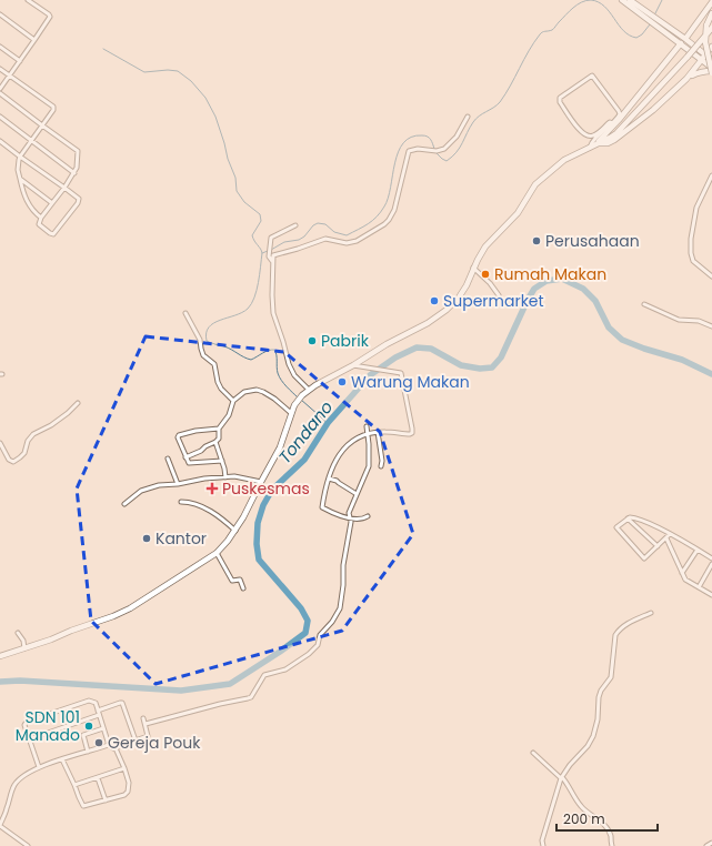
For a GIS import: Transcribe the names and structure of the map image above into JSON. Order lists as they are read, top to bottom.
{
  "water": ["Tondano"],
  "places": {
    "other": [
      "Perusahaan",
      "Rumah Makan",
      "Supermarket",
      "Pabrik",
      "Warung Makan",
      "Kantor",
      "SDN 101 Manado",
      "Gereja Pouk"
    ],
    "health": ["Puskesmas"]
  },
  "scale_bar": "200 m"
}
